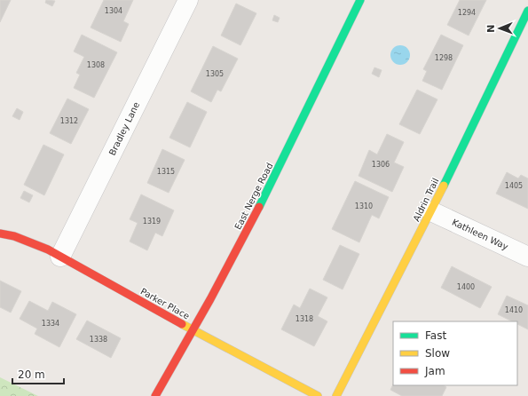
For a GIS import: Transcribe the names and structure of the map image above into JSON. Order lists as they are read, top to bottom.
{
  "streets": {
    "street": [
      "Bradley Lane",
      "East Nerge Road",
      "Aldrin Trail",
      "Kathleen Way",
      "Parker Place"
    ]
  },
  "crossings": [
    ["Bradley Lane", "Parker Place"],
    ["East Nerge Road", "Parker Place"],
    ["Aldrin Trail", "Kathleen Way"]
  ],
  "house_numbers": [
    "1304",
    "1294",
    "1298",
    "1308",
    "1305",
    "1312",
    "1306",
    "1315",
    "1405",
    "1310",
    "1319",
    "1400",
    "1410",
    "1318",
    "1334",
    "1338"
  ],
  "legend": ["Fast", "Slow", "Jam"],
  "scale_bar": "20 m",
  "north": "left"
}
